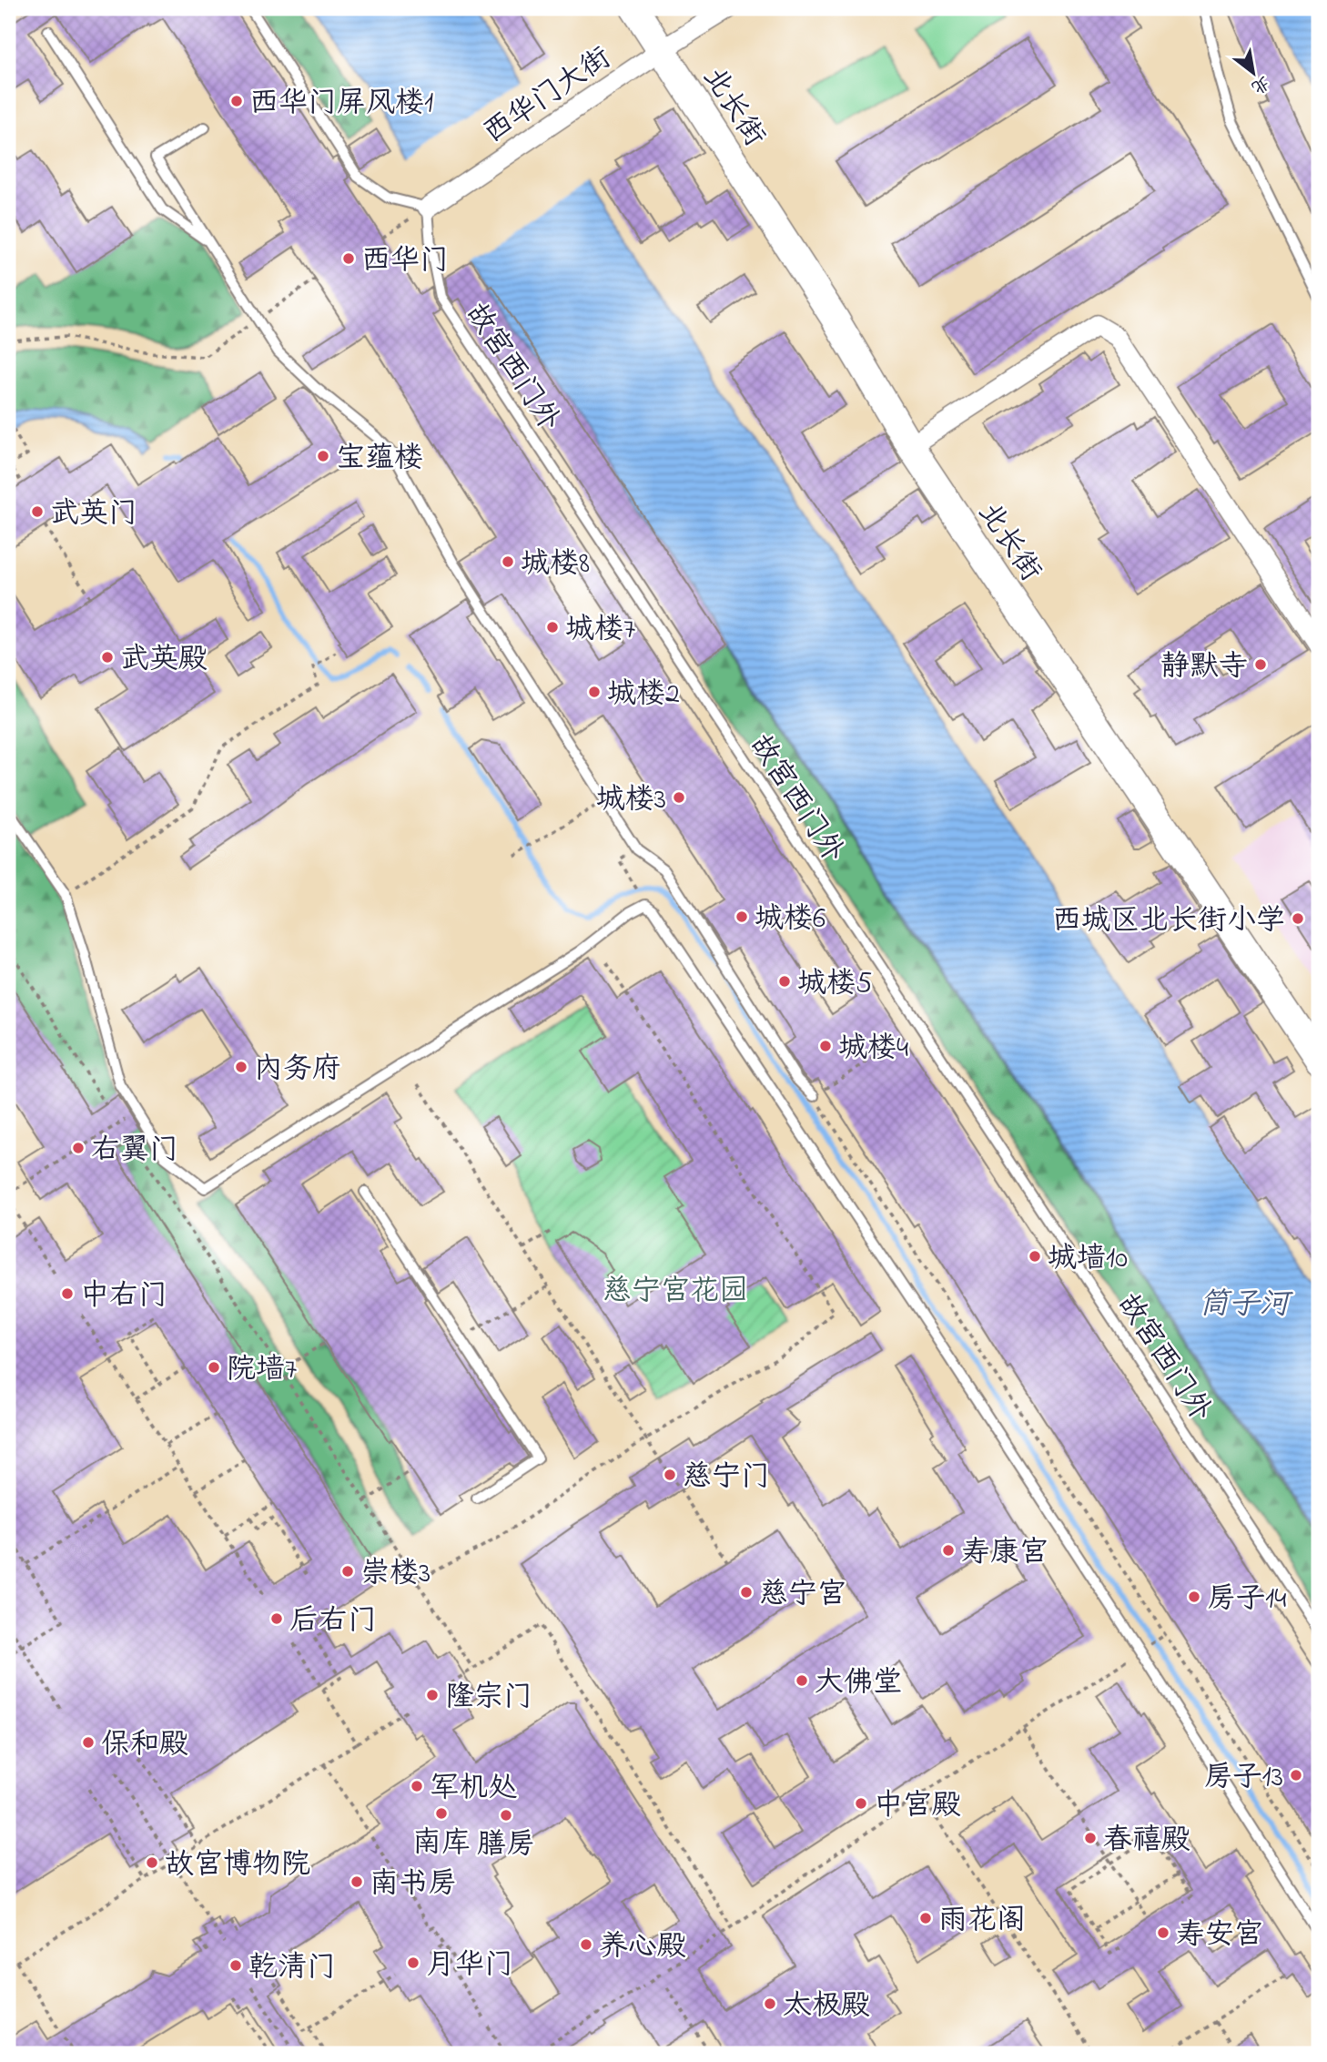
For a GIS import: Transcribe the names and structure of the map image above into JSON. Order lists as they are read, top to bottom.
{
  "streets": {
    "street": ["西华门大街", "北长街"],
    "lane": ["故宫西门外"]
  },
  "crossings": [
    ["西华门大街", "北长街"],
    ["西华门大街", "故宫西门外"]
  ],
  "water": ["筒子河"],
  "parks": ["慈宁宫花园"],
  "places": [
    "西华门屏风楼1",
    "西华门",
    "宝蕴楼",
    "武英门",
    "城楼8",
    "城楼7",
    "武英殿",
    "静默寺",
    "城楼2",
    "城楼3",
    "城楼6",
    "西城区北长街小学",
    "城楼5",
    "城楼4",
    "内务府",
    "右翼门",
    "城墙10",
    "中右门",
    "院墙7",
    "慈宁门",
    "寿康宫",
    "崇楼3",
    "慈宁宫",
    "房子14",
    "后右门",
    "大佛堂",
    "隆宗门",
    "保和殿",
    "房子13",
    "军机处",
    "中宫殿",
    "南库",
    "膳房",
    "春禧殿",
    "故宫博物院",
    "南书房",
    "雨花阁",
    "寿安宫",
    "养心殿",
    "月华门",
    "乾清门",
    "太极殿"
  ],
  "north": "bottom right"
}
